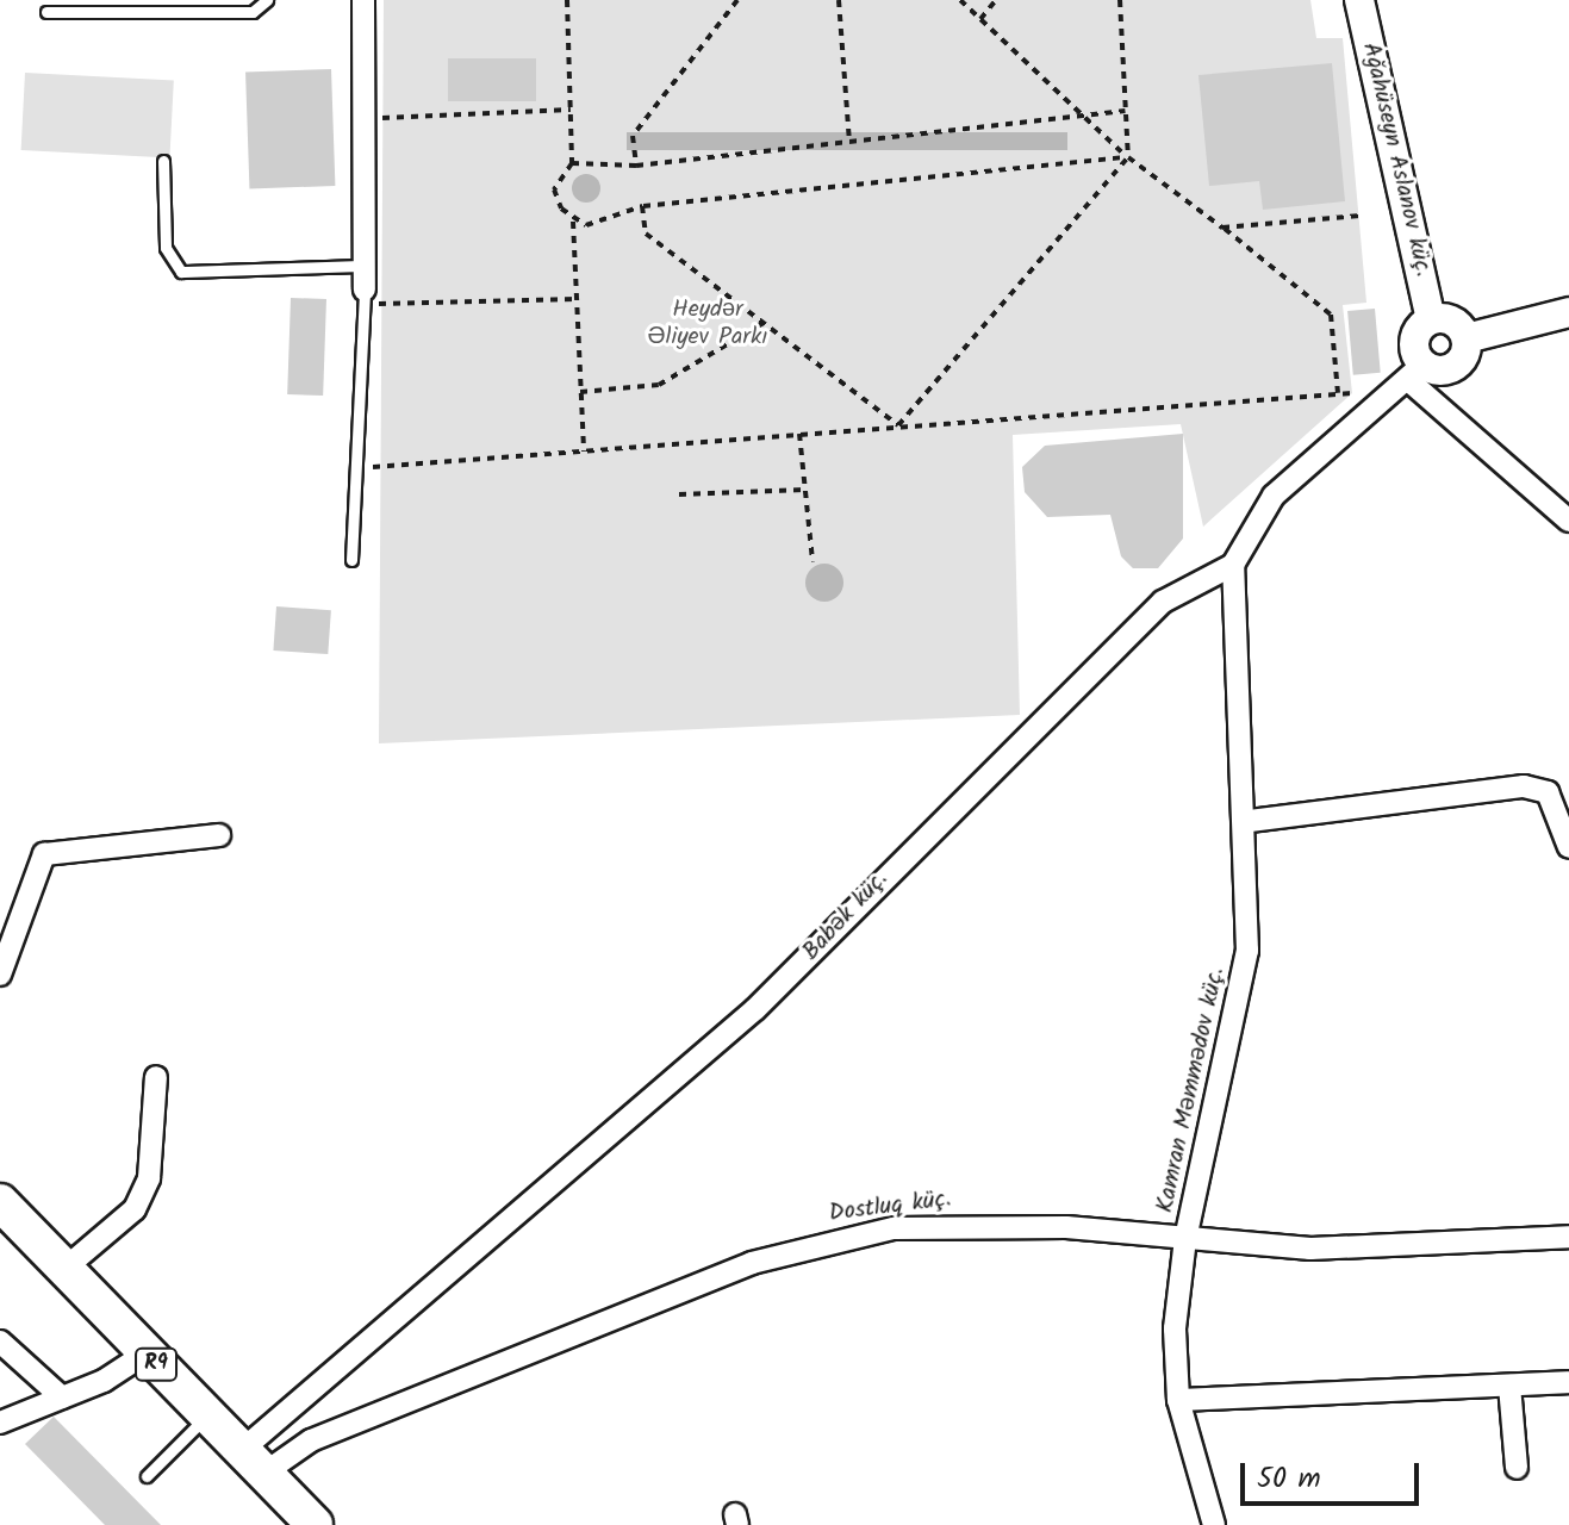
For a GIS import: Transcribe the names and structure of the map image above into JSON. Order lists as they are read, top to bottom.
{
  "streets": {
    "main road": ["R9"],
    "street": [
      "Ağahüseyn Aslanov küç.",
      "Babək küç.",
      "Kamran Məmmədov küç.",
      "Dostluq küç."
    ]
  },
  "crossings": [
    ["Babək küç.", "Kamran Məmmədov küç."],
    ["Babək küç.", "Dostluq küç."],
    ["Babək küç.", "R9"],
    ["Kamran Məmmədov küç.", "Dostluq küç."],
    ["Dostluq küç.", "R9"]
  ],
  "parks": ["Heydər Əliyev Parkı"],
  "scale_bar": "50 m"
}
